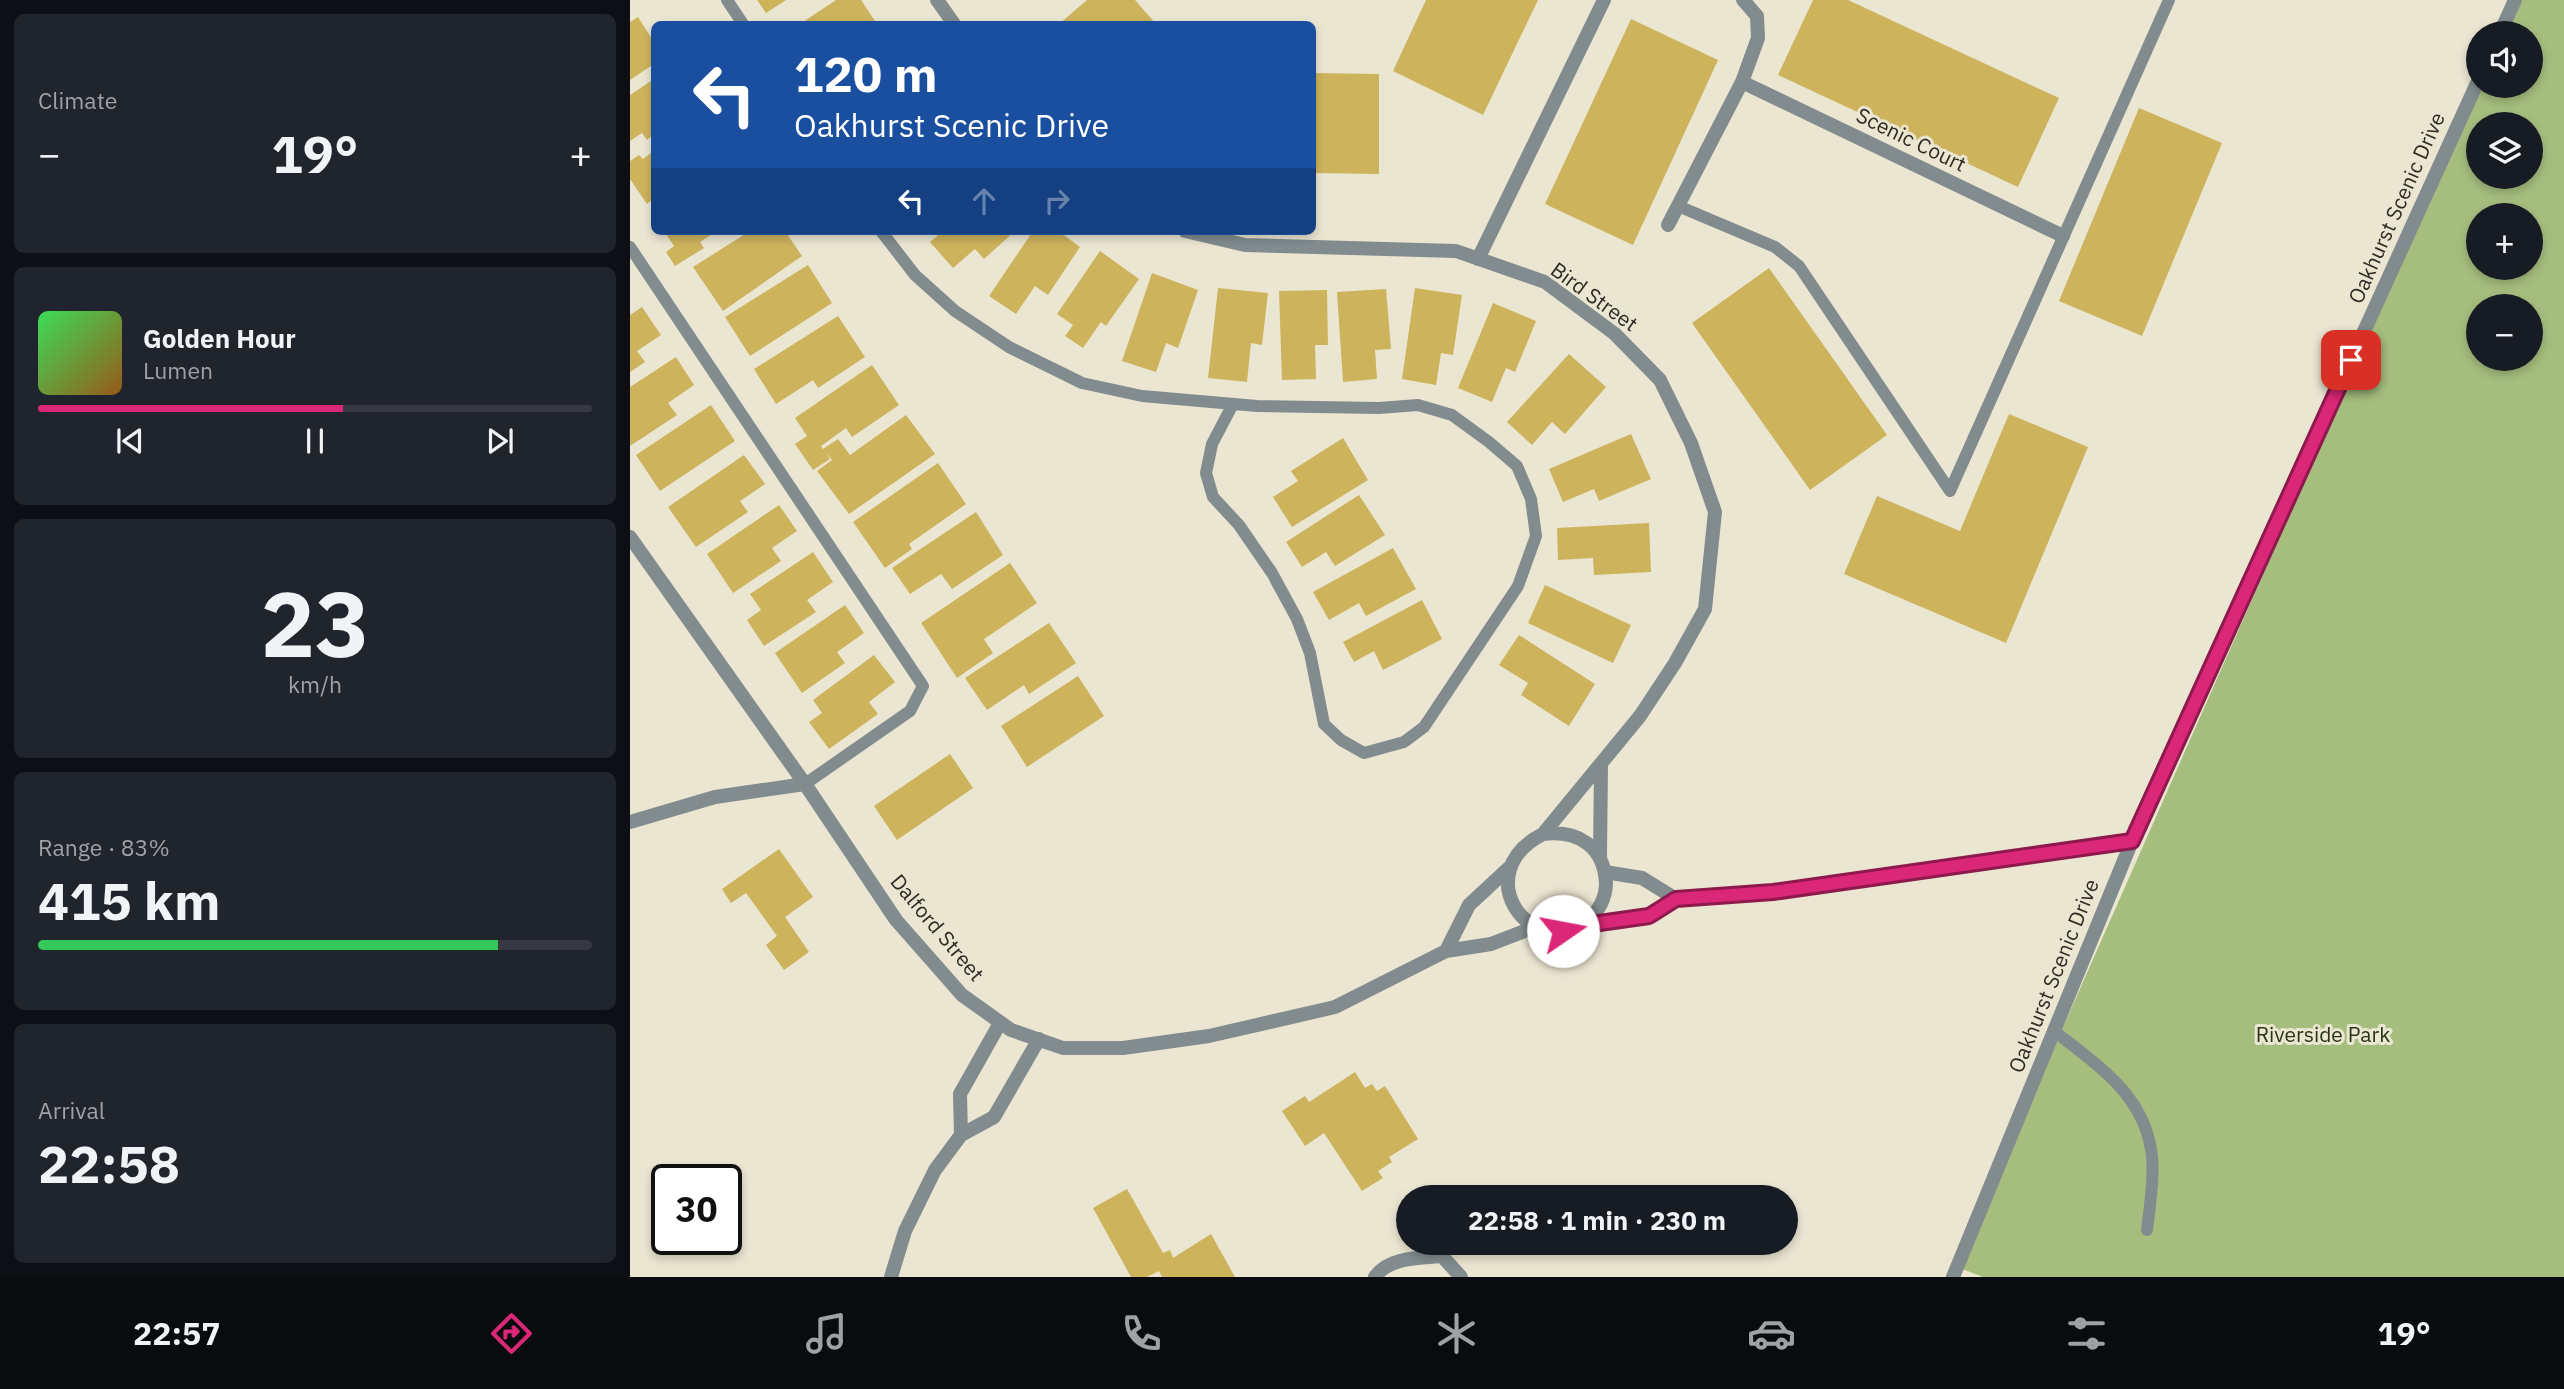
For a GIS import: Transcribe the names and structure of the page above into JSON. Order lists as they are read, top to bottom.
{
  "streets": {
    "street": [
      "Scenic Court",
      "Oakhurst Scenic Drive",
      "Bird Street",
      "Dalford Street"
    ]
  },
  "parks": ["Riverside Park"],
  "page": {
    "tile": [
      "Climate",
      ["23", "km/h"],
      ["Range · 83%", "415 km"],
      ["Arrival", "22:58"]
    ],
    "map_buttons": ["+", "−"],
    "turn": ["120 m", "Oakhurst Scenic Drive"],
    "heat": ["−", "19°", "+"],
    "song": ["Golden Hour", "Lumen"],
    "limit": "30",
    "trip": "22:58 · 1 min · 230 m",
    "tabs": ["22:57", "19°"]
  }
}
